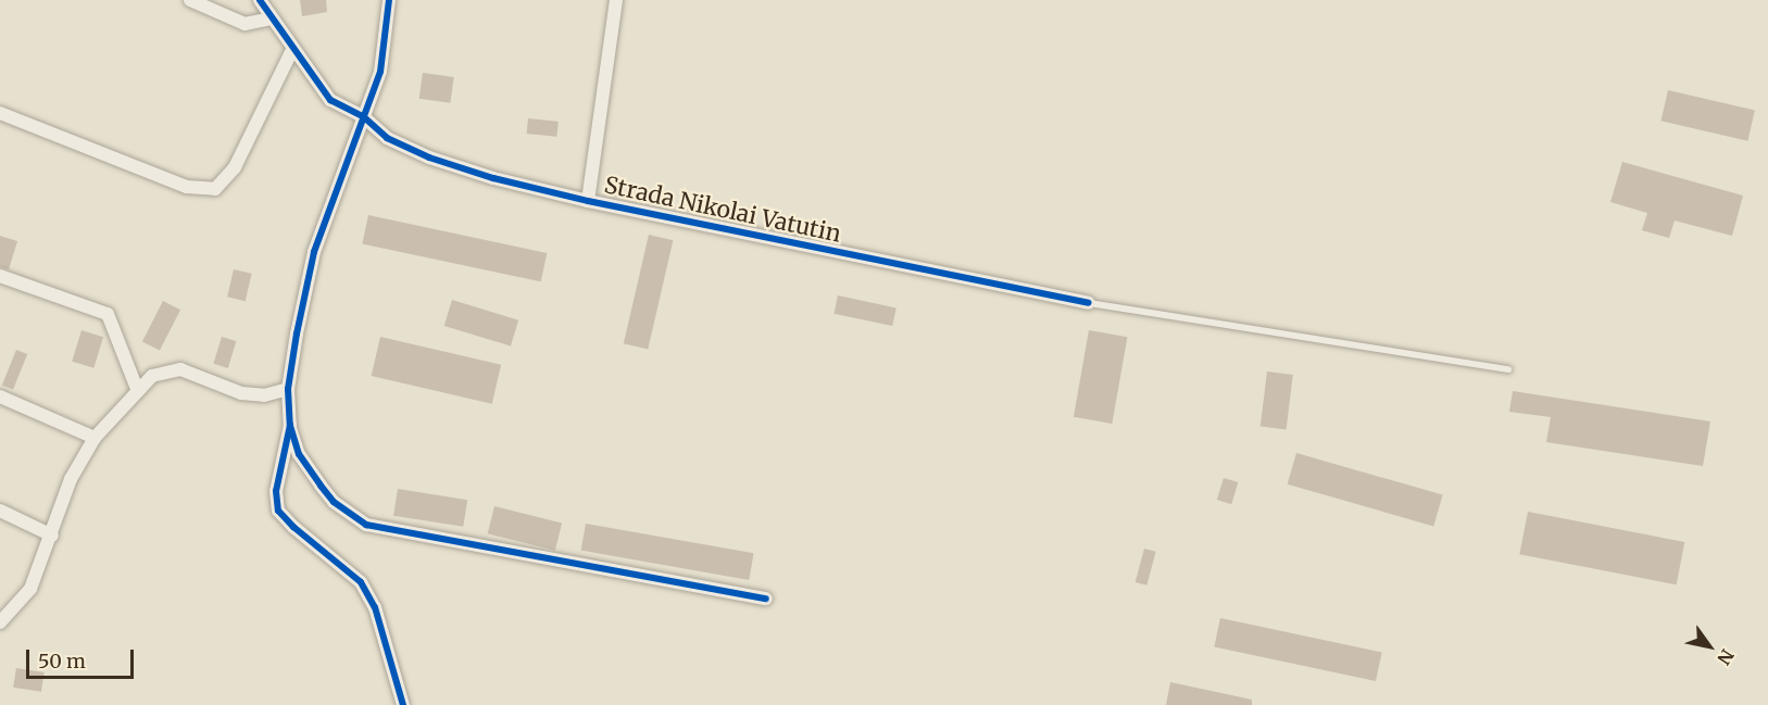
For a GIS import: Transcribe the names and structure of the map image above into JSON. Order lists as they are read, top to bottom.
{
  "streets": {
    "street": ["Strada Nikolai Vatutin"]
  },
  "scale_bar": "50 m",
  "north": "bottom right"
}
